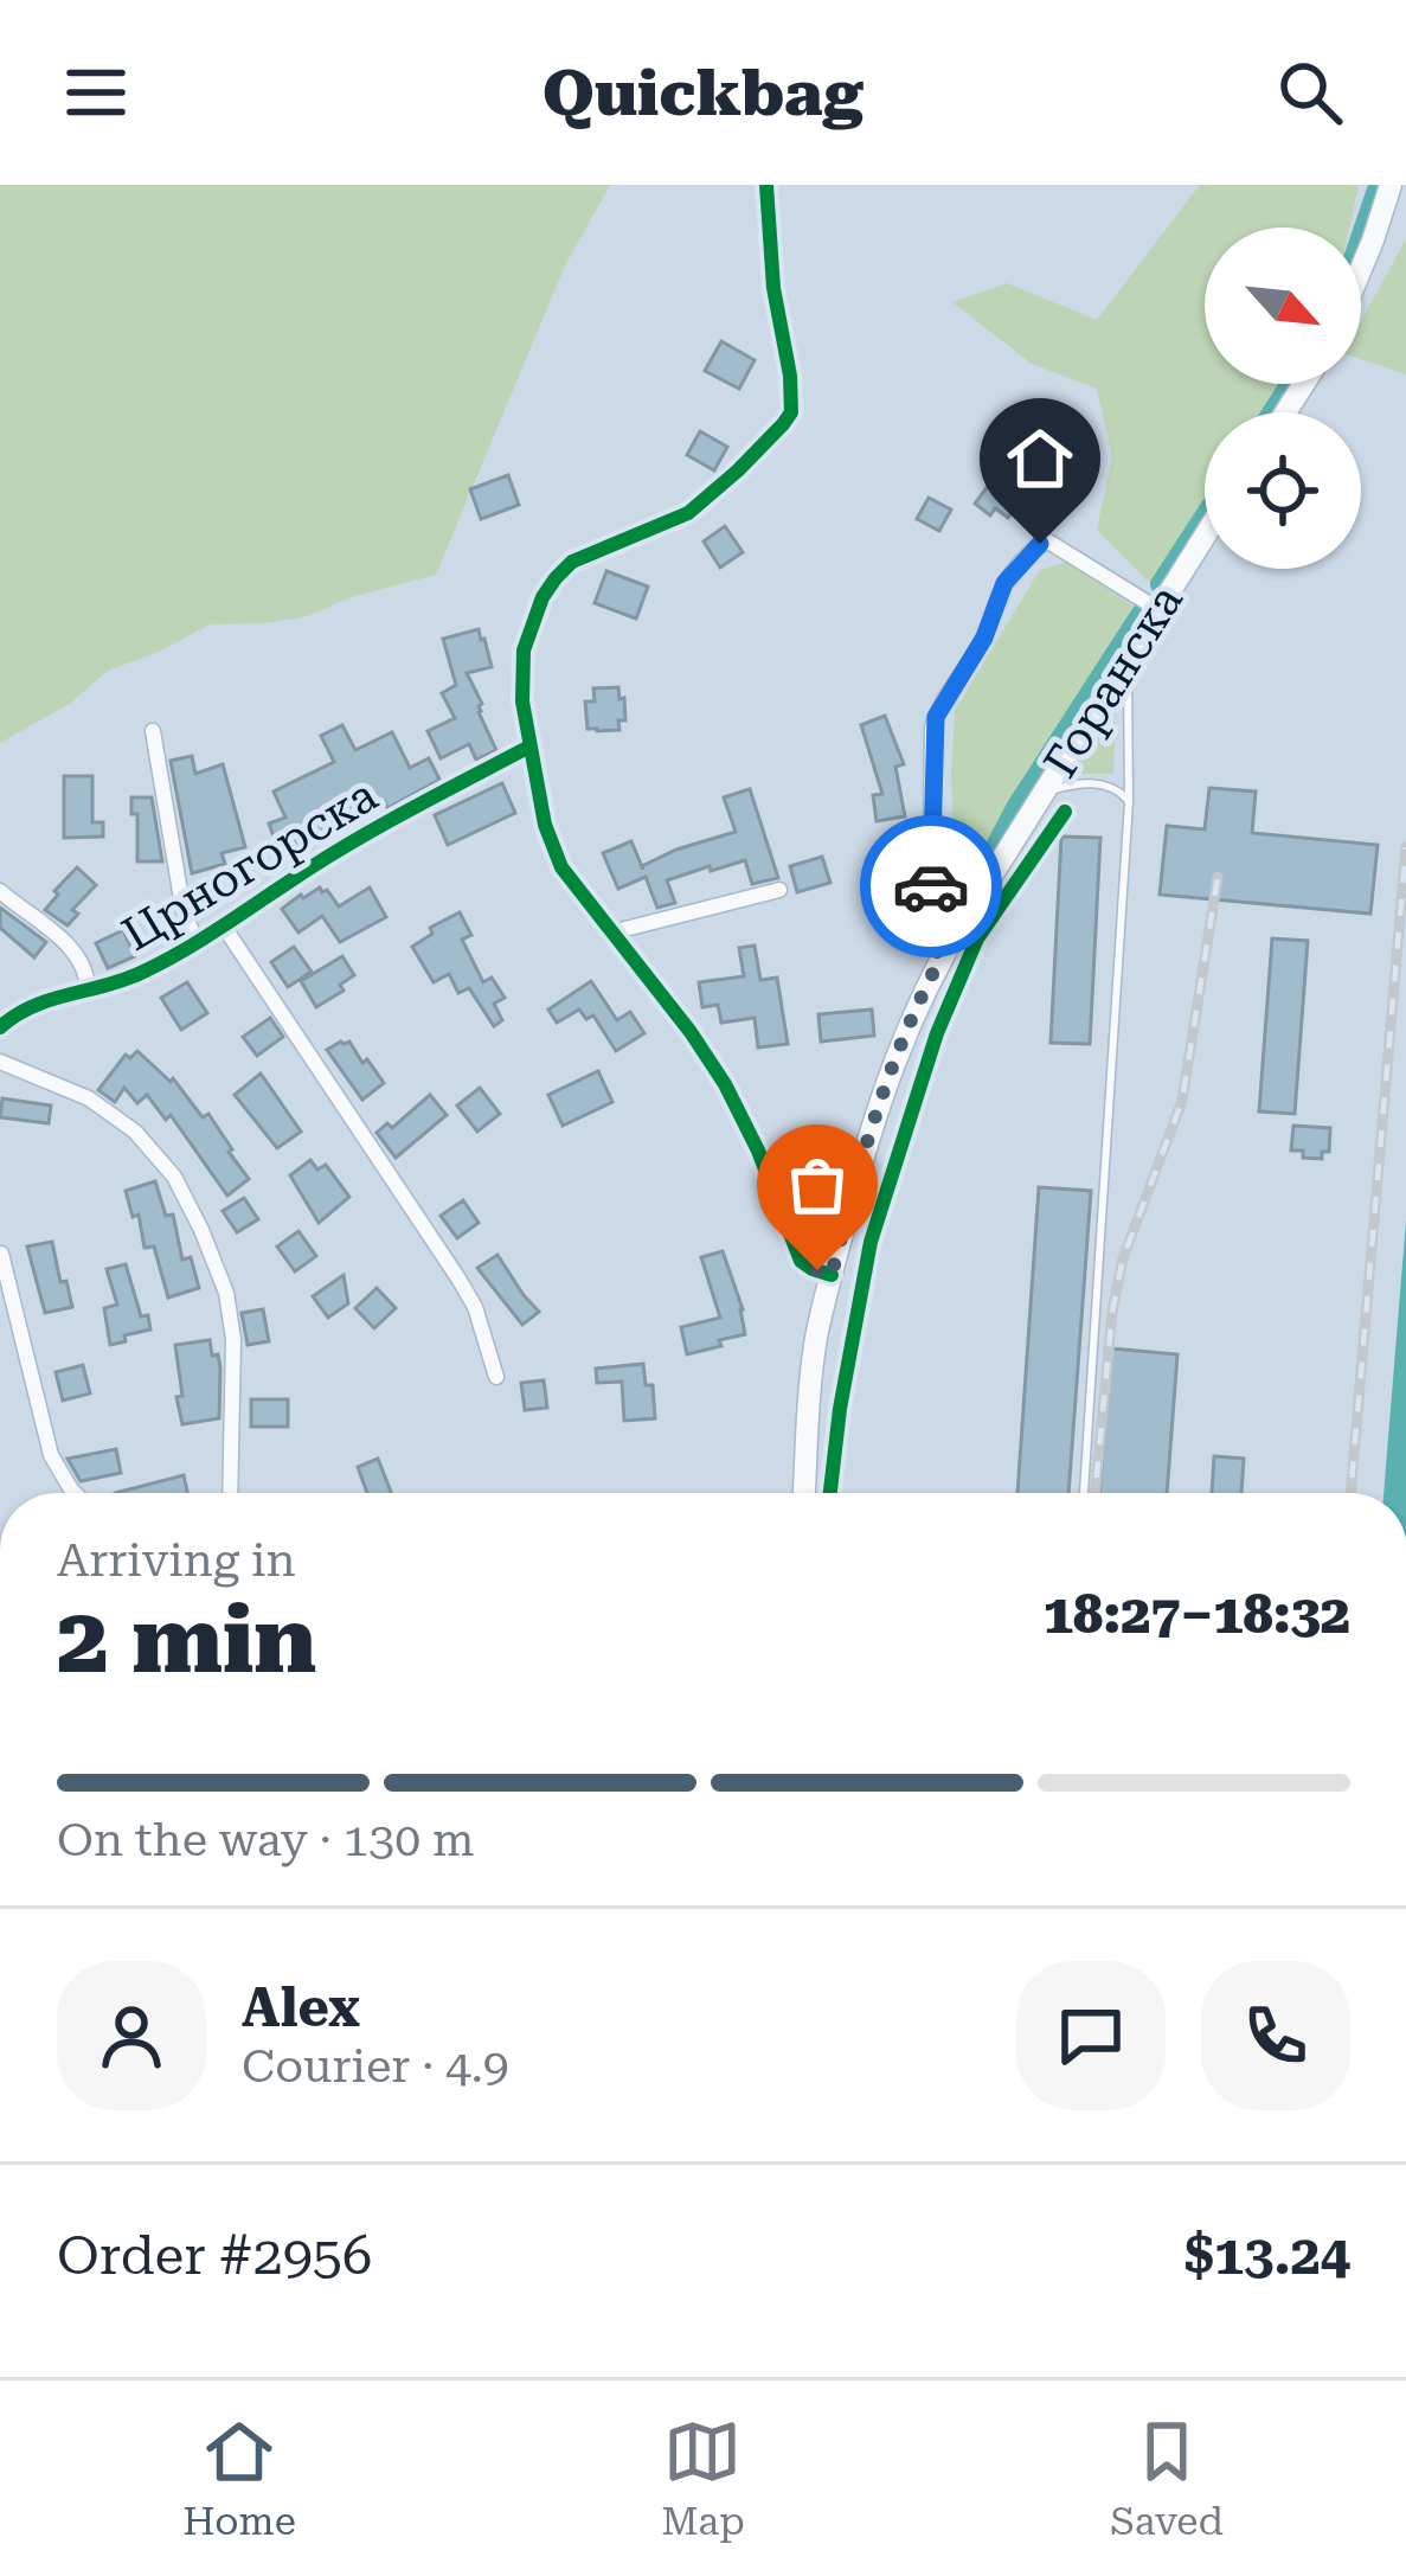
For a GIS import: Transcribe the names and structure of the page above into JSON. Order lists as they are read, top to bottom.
{
  "streets": {
    "main road": ["Горанска"],
    "street": ["Црногорска"]
  },
  "north": "bottom right",
  "page": {
    "header": "Quickbag",
    "heading": ["2 min", "Arriving in", "18:27–18:32"],
    "panel": [
      "Alex",
      "Courier · 4.9",
      "Order #2956",
      "$13.24"
    ],
    "bar": "On the way · 130 m",
    "tabs": ["Home", "Map", "Saved"]
  }
}
